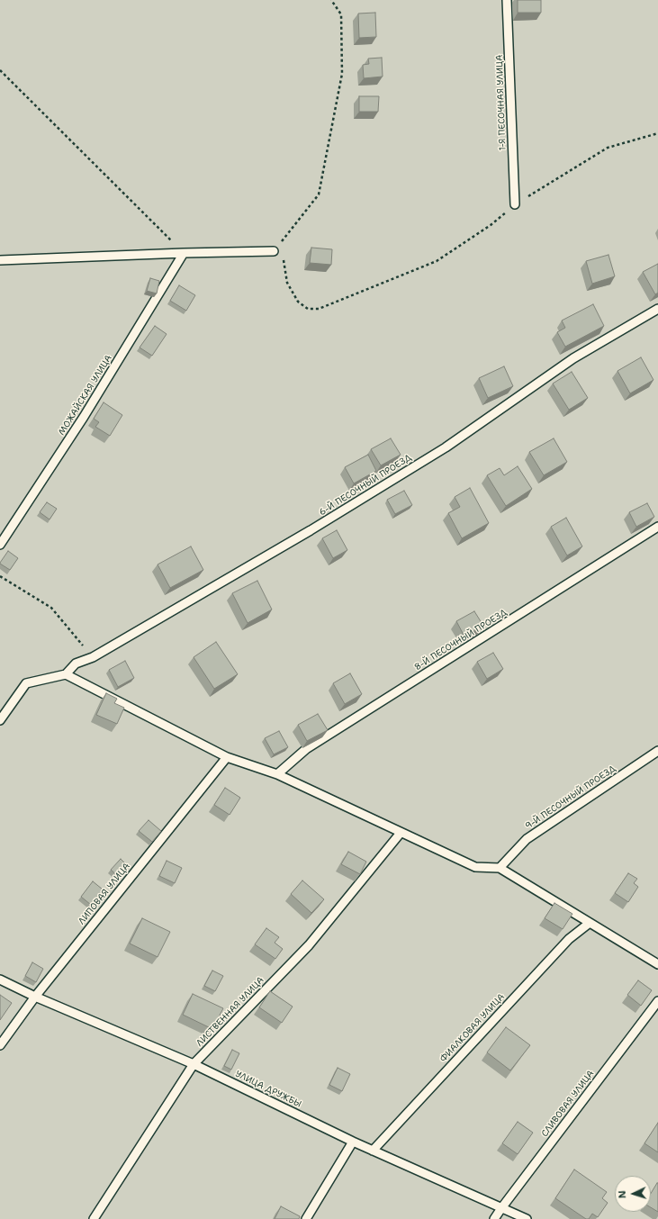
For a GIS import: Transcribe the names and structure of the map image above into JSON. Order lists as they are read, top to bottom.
{
  "streets": {
    "lane": [
      "1-Я ПЕСОЧНАЯ УЛИЦА",
      "МОЖАЙСКАЯ УЛИЦА",
      "6-Й ПЕСОЧНЫЙ ПРОЕЗД",
      "8-Й ПЕСОЧНЫЙ ПРОЕЗД",
      "9-Й ПЕСОЧНЫЙ ПРОЕЗД",
      "ЛИПОВАЯ УЛИЦА",
      "ЛИСТВЕННАЯ УЛИЦА",
      "ФИАЛКОВАЯ УЛИЦА",
      "УЛИЦА ДРУЖБЫ",
      "СЛИВОВАЯ УЛИЦА"
    ]
  },
  "crossings": [
    ["ЛИПОВАЯ УЛИЦА", "УЛИЦА ДРУЖБЫ"],
    ["ЛИСТВЕННАЯ УЛИЦА", "УЛИЦА ДРУЖБЫ"],
    ["ФИАЛКОВАЯ УЛИЦА", "УЛИЦА ДРУЖБЫ"],
    ["УЛИЦА ДРУЖБЫ", "СЛИВОВАЯ УЛИЦА"]
  ],
  "north": "left"
}
